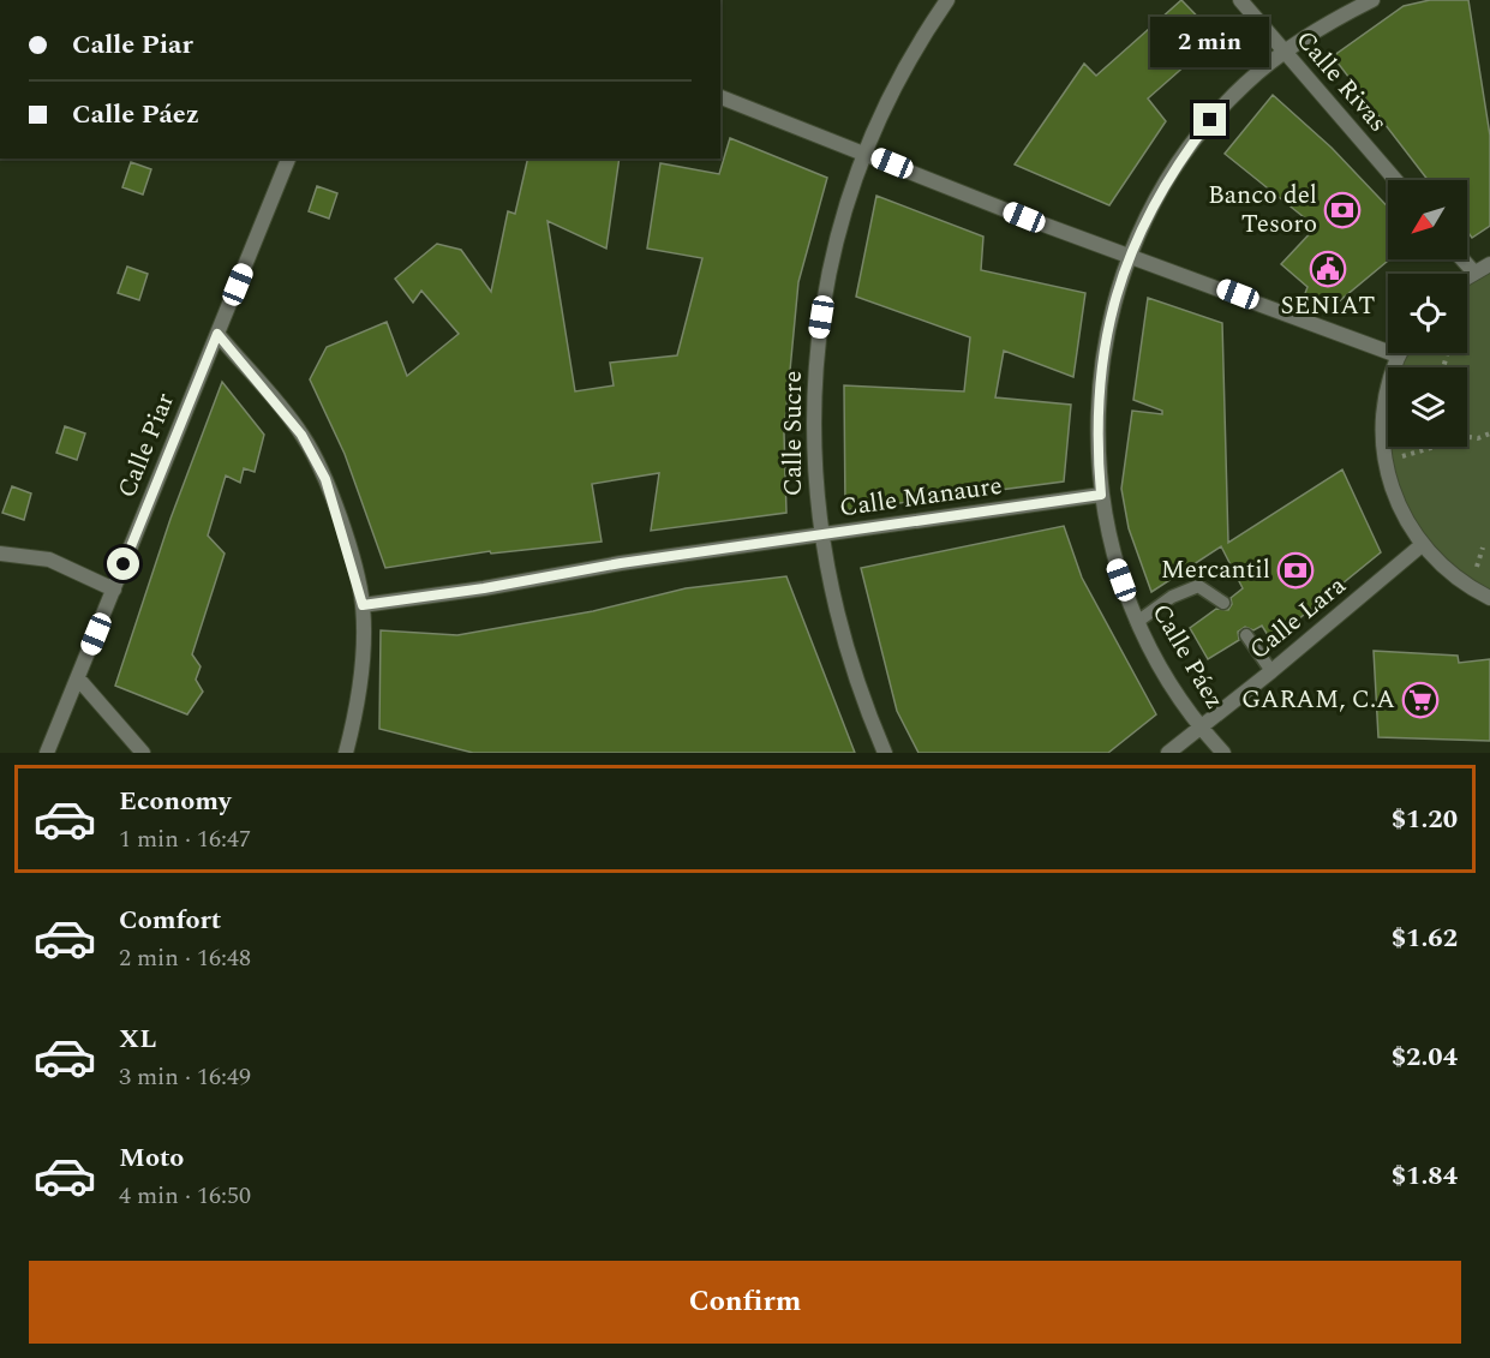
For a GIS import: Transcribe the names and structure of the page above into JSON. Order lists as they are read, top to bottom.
{
  "streets": {
    "street": [
      "Calle Rivas",
      "Calle Sucre",
      "Calle Piar",
      "Calle Manaure",
      "Calle Lara",
      "Calle Páez"
    ]
  },
  "crossings": [
    ["Calle Rivas", "Calle Páez"],
    ["Calle Sucre", "Calle Manaure"],
    ["Calle Manaure", "Calle Páez"],
    ["Calle Lara", "Calle Páez"]
  ],
  "places": {
    "bank": ["Banco del Tesoro", "Mercantil"],
    "public building": ["SENIAT"],
    "supermarket": ["GARAM, C.A"]
  },
  "north": "bottom left",
  "page": {
    "banner": ["Calle Piar", "Calle Páez"],
    "bubble": "2 min",
    "list": [
      {
        "name": "Economy",
        "note": "1 min · 16:47",
        "value": "$1.20"
      },
      {
        "name": "Comfort",
        "note": "2 min · 16:48",
        "value": "$1.62"
      },
      {
        "name": "XL",
        "note": "3 min · 16:49",
        "value": "$2.04"
      },
      {
        "name": "Moto",
        "note": "4 min · 16:50",
        "value": "$1.84"
      }
    ],
    "buttons": "Confirm"
  }
}
